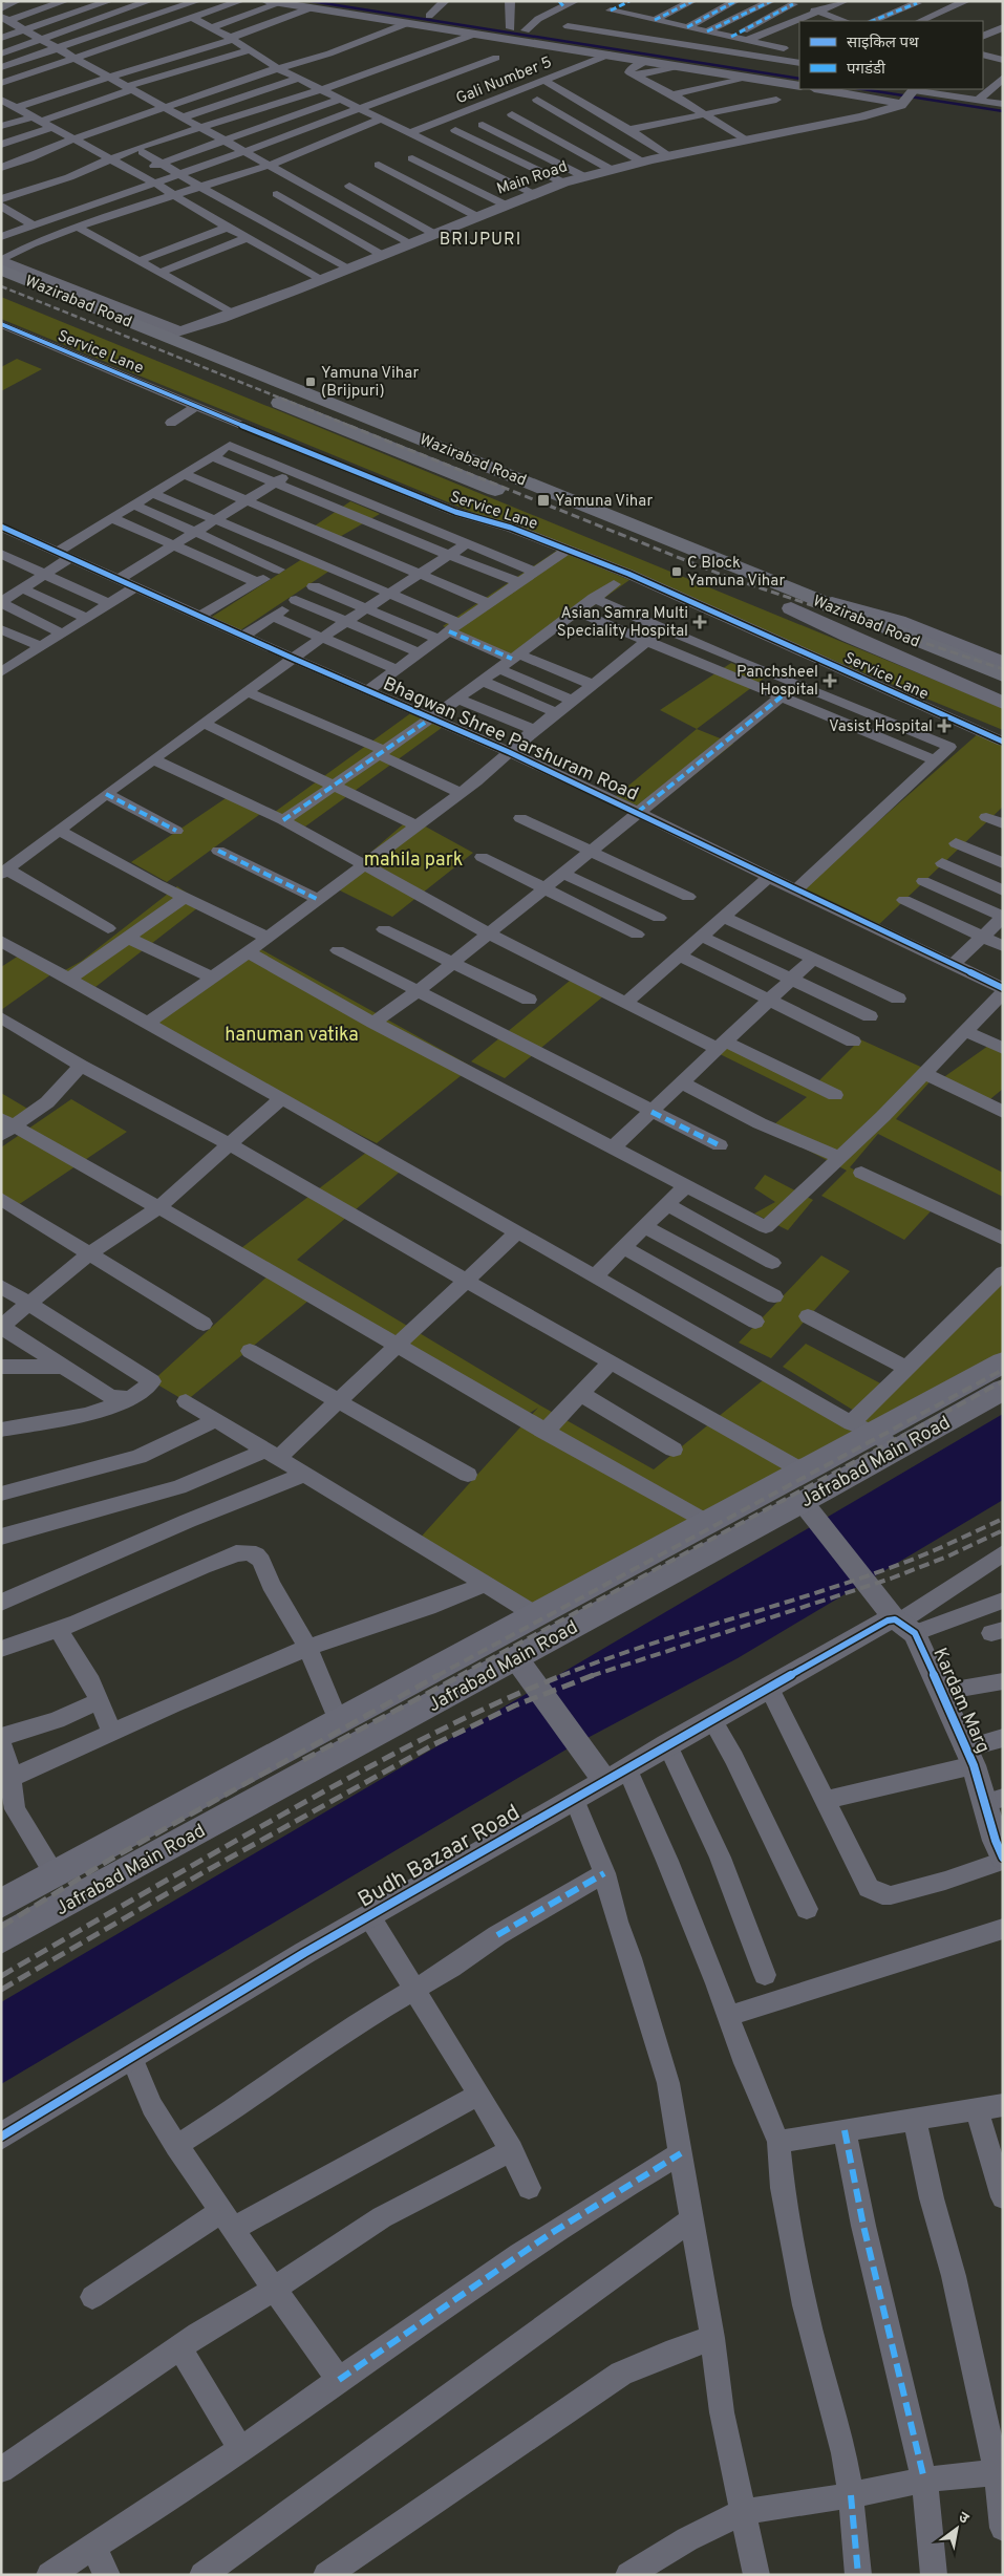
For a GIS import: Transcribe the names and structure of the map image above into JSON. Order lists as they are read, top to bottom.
{
  "streets": {
    "highway": ["Wazirabad Road"],
    "main road": ["Jafrabad Main Road"],
    "street": [
      "Gali Number 5",
      "Main Road",
      "Service Lane",
      "Bhagwan Shree Parshuram Road",
      "Kardam Marg",
      "Budh Bazaar Road"
    ]
  },
  "crossings": [
    ["Main Road", "Wazirabad Road"],
    ["Jafrabad Main Road", "Kardam Marg"],
    ["Kardam Marg", "Budh Bazaar Road"]
  ],
  "districts": ["BRIJPURI"],
  "parks": ["mahila park", "hanuman vatika"],
  "places": {
    "transit": ["Yamuna Vihar (Brijpuri)", "Yamuna Vihar", "C Block Yamuna Vihar"],
    "health": ["Asian Samra Multi Speciality Hospital", "Panchsheel Hospital", "Vasist Hospital"]
  },
  "legend": ["साइकिल पथ", "पगडंडी"],
  "north": "top right"
}
